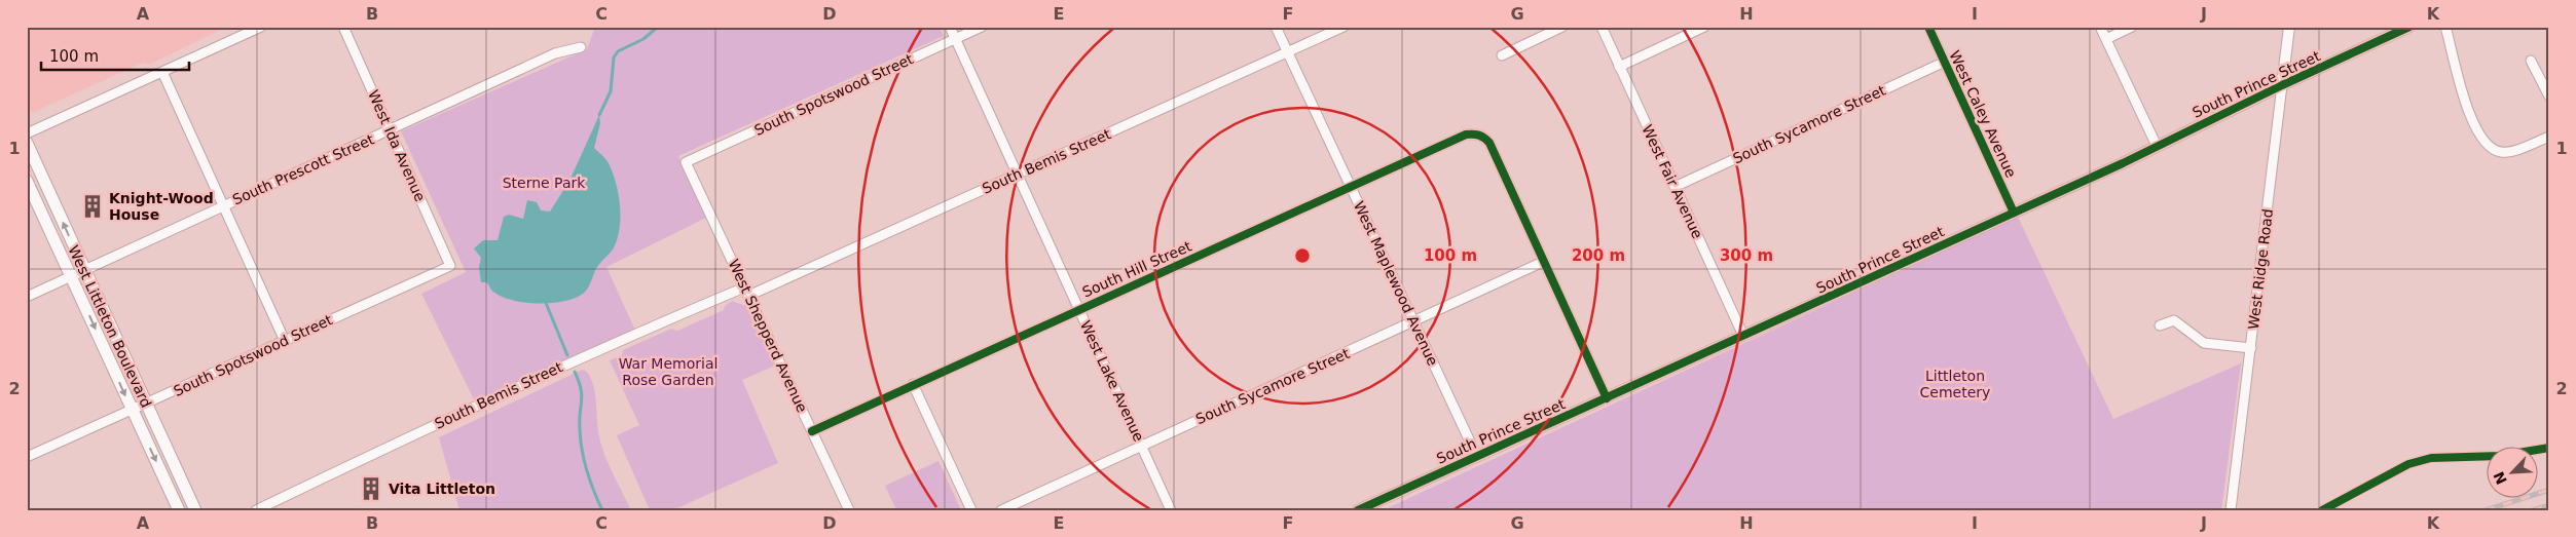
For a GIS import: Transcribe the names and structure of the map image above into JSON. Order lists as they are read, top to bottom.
{
  "streets": {
    "main road": ["West Littleton Boulevard"],
    "street": [
      "South Prince Street",
      "South Spotswood Street",
      "West Caley Avenue",
      "South Sycamore Street",
      "West Ida Avenue",
      "South Bemis Street",
      "South Prescott Street",
      "West Fair Avenue",
      "South Hill Street",
      "West Ridge Road",
      "West Maplewood Avenue",
      "West Shepperd Avenue",
      "West Lake Avenue"
    ]
  },
  "crossings": [
    ["South Prince Street", "West Caley Avenue"],
    ["South Prince Street", "West Fair Avenue"],
    ["South Prince Street", "West Ridge Road"],
    ["South Prince Street", "West Maplewood Avenue"],
    ["South Spotswood Street", "West Ida Avenue"],
    ["South Spotswood Street", "West Littleton Boulevard"],
    ["South Spotswood Street", "West Shepperd Avenue"],
    ["South Spotswood Street", "West Lake Avenue"],
    ["West Caley Avenue", "South Sycamore Street"],
    ["South Sycamore Street", "West Fair Avenue"],
    ["South Sycamore Street", "South Hill Street"],
    ["South Sycamore Street", "West Maplewood Avenue"],
    ["South Sycamore Street", "West Lake Avenue"],
    ["West Ida Avenue", "South Prescott Street"],
    ["South Bemis Street", "West Maplewood Avenue"],
    ["South Bemis Street", "West Shepperd Avenue"],
    ["South Bemis Street", "West Lake Avenue"],
    ["South Prescott Street", "West Littleton Boulevard"],
    ["South Hill Street", "West Maplewood Avenue"],
    ["South Hill Street", "West Shepperd Avenue"],
    ["South Hill Street", "West Lake Avenue"]
  ],
  "parks": ["Sterne Park", "War Memorial Rose Garden", "Littleton Cemetery"],
  "places": {
    "building": ["Knight-Wood House", "Vita Littleton"]
  },
  "scale_bar": "100 m",
  "north": "bottom left",
  "grid": {
    "columns": [
      "A",
      "B",
      "C",
      "D",
      "E",
      "F",
      "G",
      "H",
      "I",
      "J",
      "K"
    ],
    "rows": ["1", "2"]
  },
  "rings": ["100 m", "200 m", "300 m"]
}
